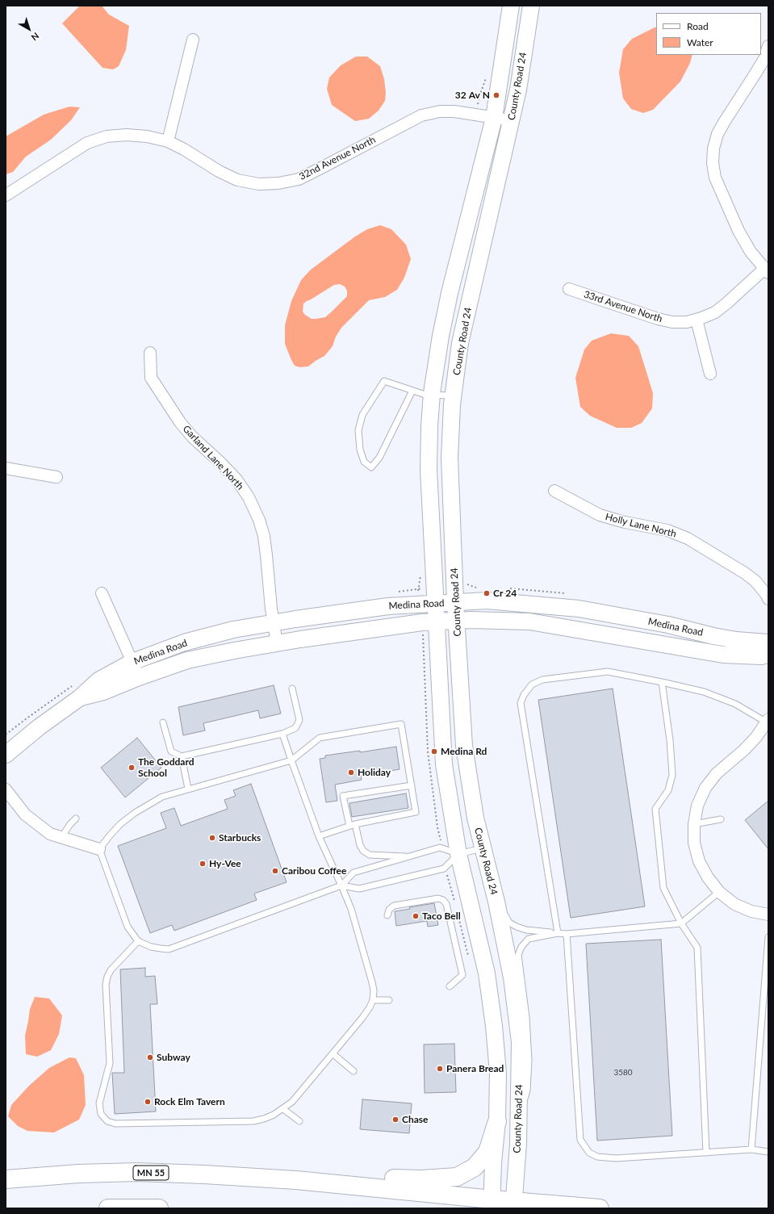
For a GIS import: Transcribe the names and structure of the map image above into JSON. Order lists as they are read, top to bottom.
{
  "streets": {
    "main road": ["MN 55"],
    "street": [
      "County Road 24",
      "32nd Avenue North",
      "33rd Avenue North",
      "Garland Lane North",
      "Holly Lane North",
      "Medina Road"
    ]
  },
  "crossings": [
    ["County Road 24", "32nd Avenue North"],
    ["County Road 24", "Medina Road"],
    ["County Road 24", "MN 55"],
    ["Garland Lane North", "Medina Road"]
  ],
  "places": [
    "32 Av N",
    "Cr 24",
    "Medina Rd",
    "The Goddard School",
    "Holiday",
    "Starbucks",
    "Hy-Vee",
    "Caribou Coffee",
    "Taco Bell",
    "Subway",
    "Panera Bread",
    "Rock Elm Tavern",
    "Chase"
  ],
  "house_numbers": ["3580"],
  "legend": ["Road", "Water"],
  "north": "bottom right"
}
